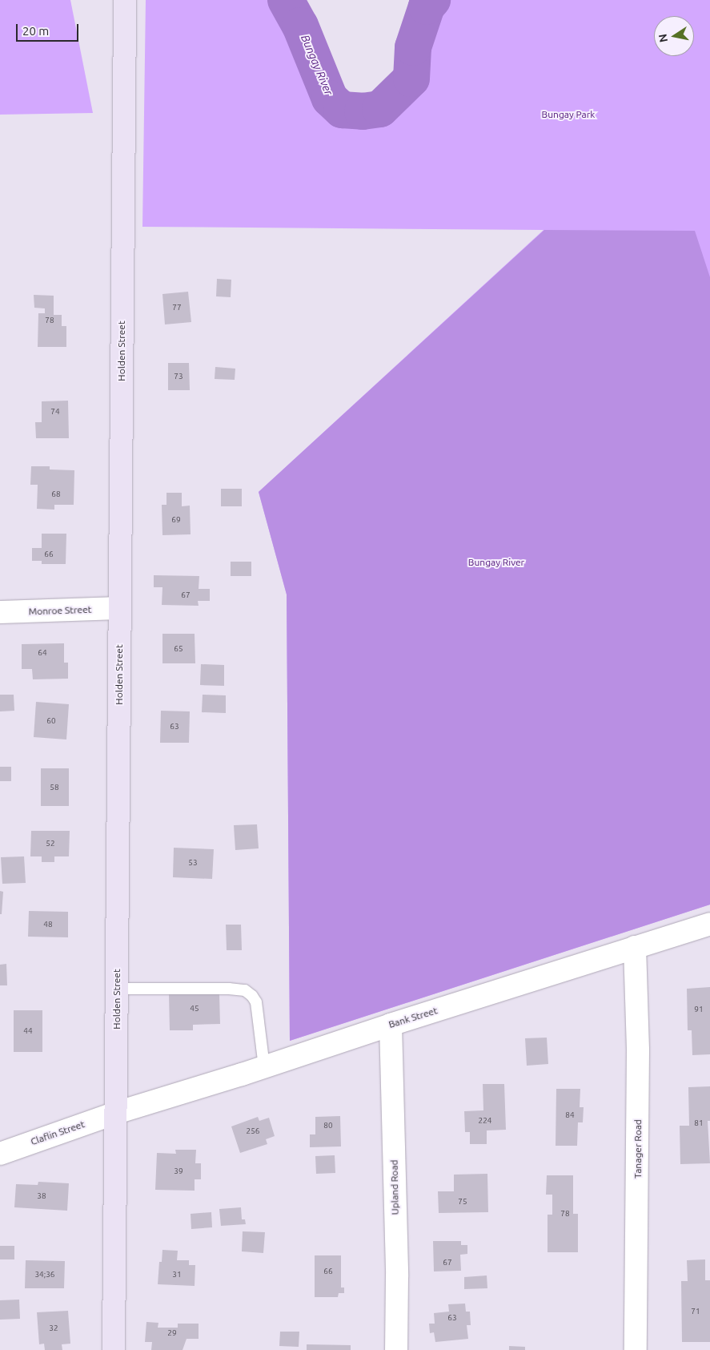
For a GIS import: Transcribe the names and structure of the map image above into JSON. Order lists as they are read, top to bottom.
{
  "streets": {
    "main road": ["Holden Street"],
    "street": [
      "Monroe Street",
      "Bank Street",
      "Claflin Street",
      "Tanager Road",
      "Upland Road"
    ]
  },
  "crossings": [
    ["Holden Street", "Monroe Street"],
    ["Holden Street", "Bank Street"],
    ["Holden Street", "Claflin Street"],
    ["Bank Street", "Claflin Street"],
    ["Bank Street", "Tanager Road"],
    ["Bank Street", "Upland Road"]
  ],
  "water": ["Bungay River"],
  "parks": ["Bungay Park", "Bungay River"],
  "house_numbers": [
    "77",
    "78",
    "73",
    "74",
    "68",
    "69",
    "66",
    "67",
    "65",
    "64",
    "60",
    "63",
    "58",
    "52",
    "53",
    "48",
    "45",
    "91",
    "44",
    "84",
    "224",
    "81",
    "80",
    "256",
    "39",
    "38",
    "75",
    "78",
    "67",
    "66",
    "34;36",
    "31",
    "71",
    "63",
    "32",
    "29"
  ],
  "scale_bar": "20 m",
  "north": "left"
}
